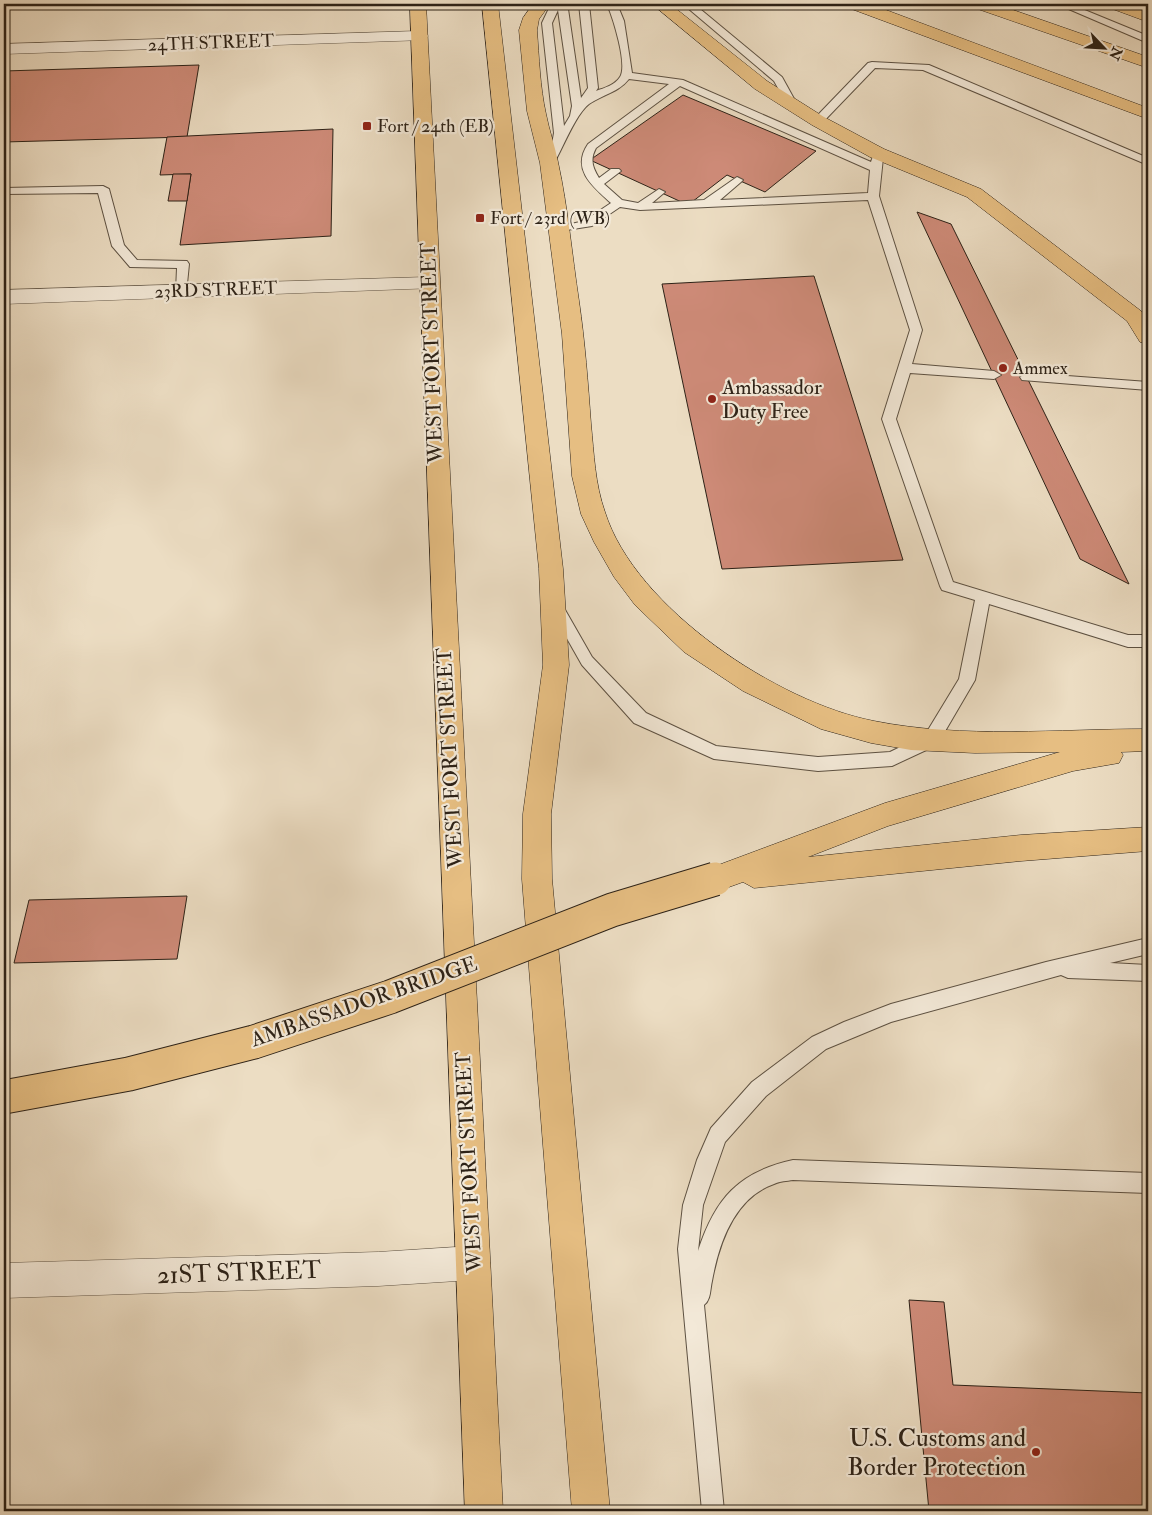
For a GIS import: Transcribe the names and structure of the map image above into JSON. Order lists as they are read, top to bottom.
{
  "streets": {
    "main road": ["WEST FORT STREET", "AMBASSADOR BRIDGE"],
    "street": ["24TH STREET", "23RD STREET", "21ST STREET"]
  },
  "crossings": [
    ["24TH STREET", "WEST FORT STREET"],
    ["23RD STREET", "WEST FORT STREET"],
    ["WEST FORT STREET", "21ST STREET"]
  ],
  "places": {
    "transit": ["Fort / 24th (EB)", "Fort / 23rd (WB)"],
    "other": ["Ammex", "Ambassador Duty Free", "U.S. Customs and Border Protection"]
  },
  "north": "bottom right"
}
